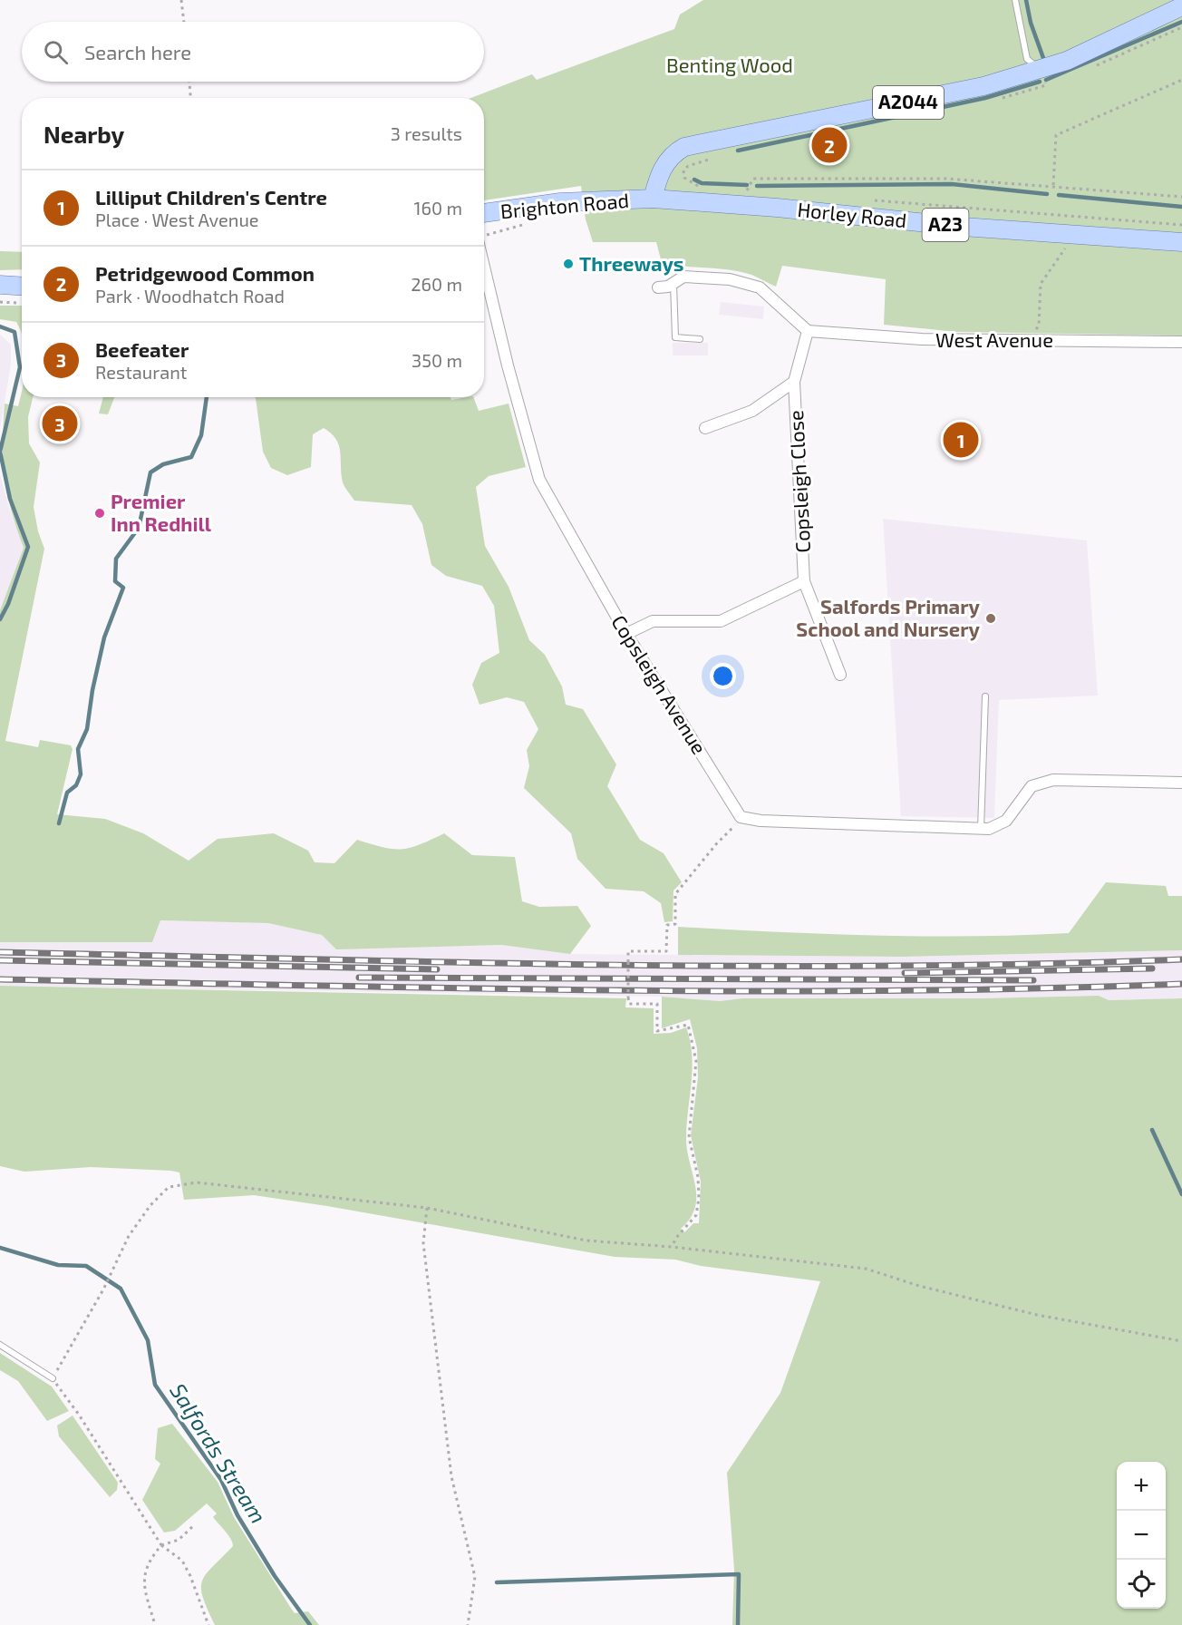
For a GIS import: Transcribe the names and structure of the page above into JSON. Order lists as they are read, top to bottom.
{
  "streets": {
    "main road": [
      "A2044",
      "Brighton Road",
      "Horley Road",
      "A23"
    ],
    "street": ["West Avenue", "Copsleigh Close", "Copsleigh Avenue"]
  },
  "crossings": [
    ["A2044", "Brighton Road"],
    ["A2044", "Horley Road"],
    ["Brighton Road", "Horley Road"],
    ["West Avenue", "Copsleigh Close"],
    ["Copsleigh Close", "Copsleigh Avenue"]
  ],
  "water": ["Salfords Stream"],
  "parks": ["Benting Wood"],
  "places": ["Threeways", "Premier Inn Redhill", "Salfords Primary School and Nursery"],
  "page": {
    "search": "Search here",
    "heading": ["Nearby", "3 results"],
    "pins": ["2", "3", "1"],
    "list": [
      {
        "mark": "1",
        "name": "Lilliput Children's Centre",
        "note": "Place · West Avenue",
        "value": "160 m"
      },
      {
        "mark": "2",
        "name": "Petridgewood Common",
        "note": "Park · Woodhatch Road",
        "value": "260 m"
      },
      {
        "mark": "3",
        "name": "Beefeater",
        "note": "Restaurant",
        "value": "350 m"
      }
    ],
    "map_buttons": ["+", "−"]
  }
}
